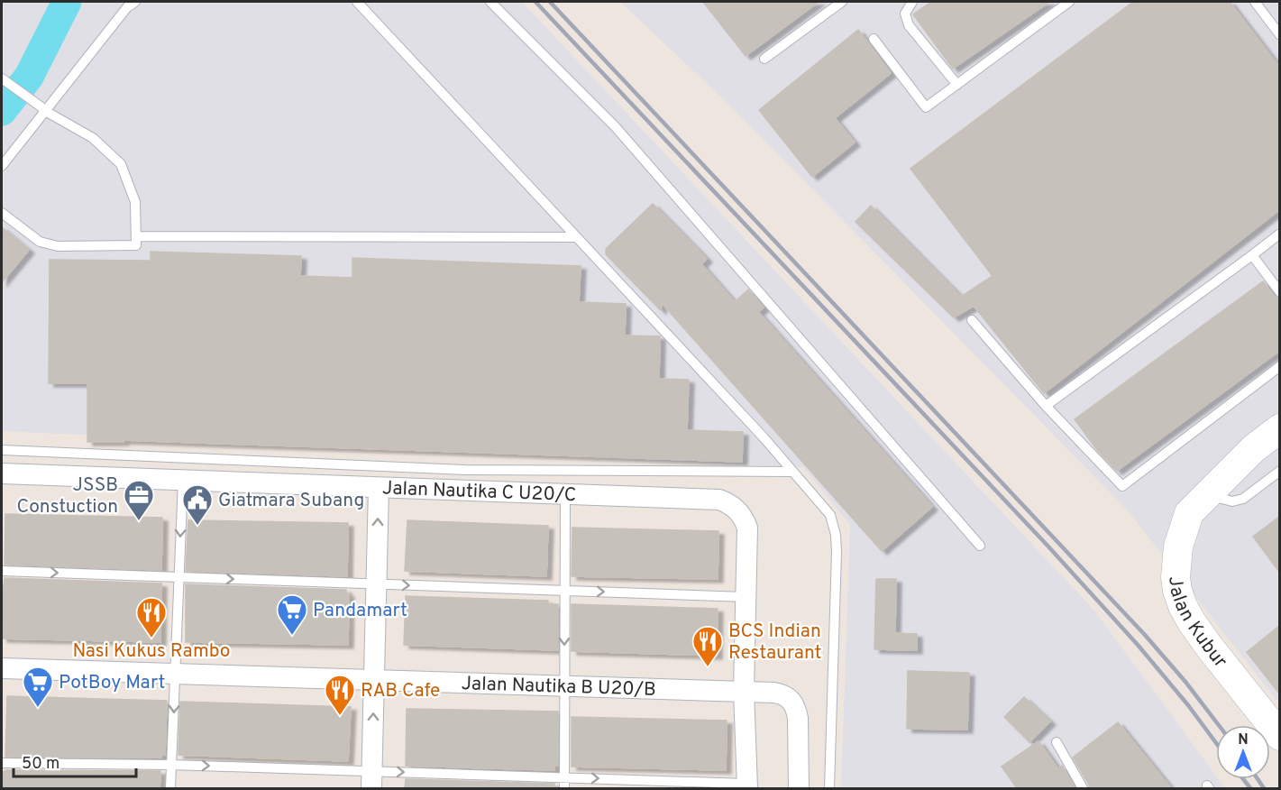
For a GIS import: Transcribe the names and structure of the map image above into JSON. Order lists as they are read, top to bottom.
{
  "streets": {
    "street": ["Jalan Nautika C U20/C", "Jalan Kubur", "Jalan Nautika B U20/B"]
  },
  "places": {
    "office": ["JSSB Constuction"],
    "public building": ["Giatmara Subang"],
    "supermarket": ["Pandamart", "PotBoy Mart"],
    "restaurant": ["Nasi Kukus Rambo", "BCS Indian Restaurant", "RAB Cafe"]
  },
  "scale_bar": "50 m",
  "north": "top"
}
